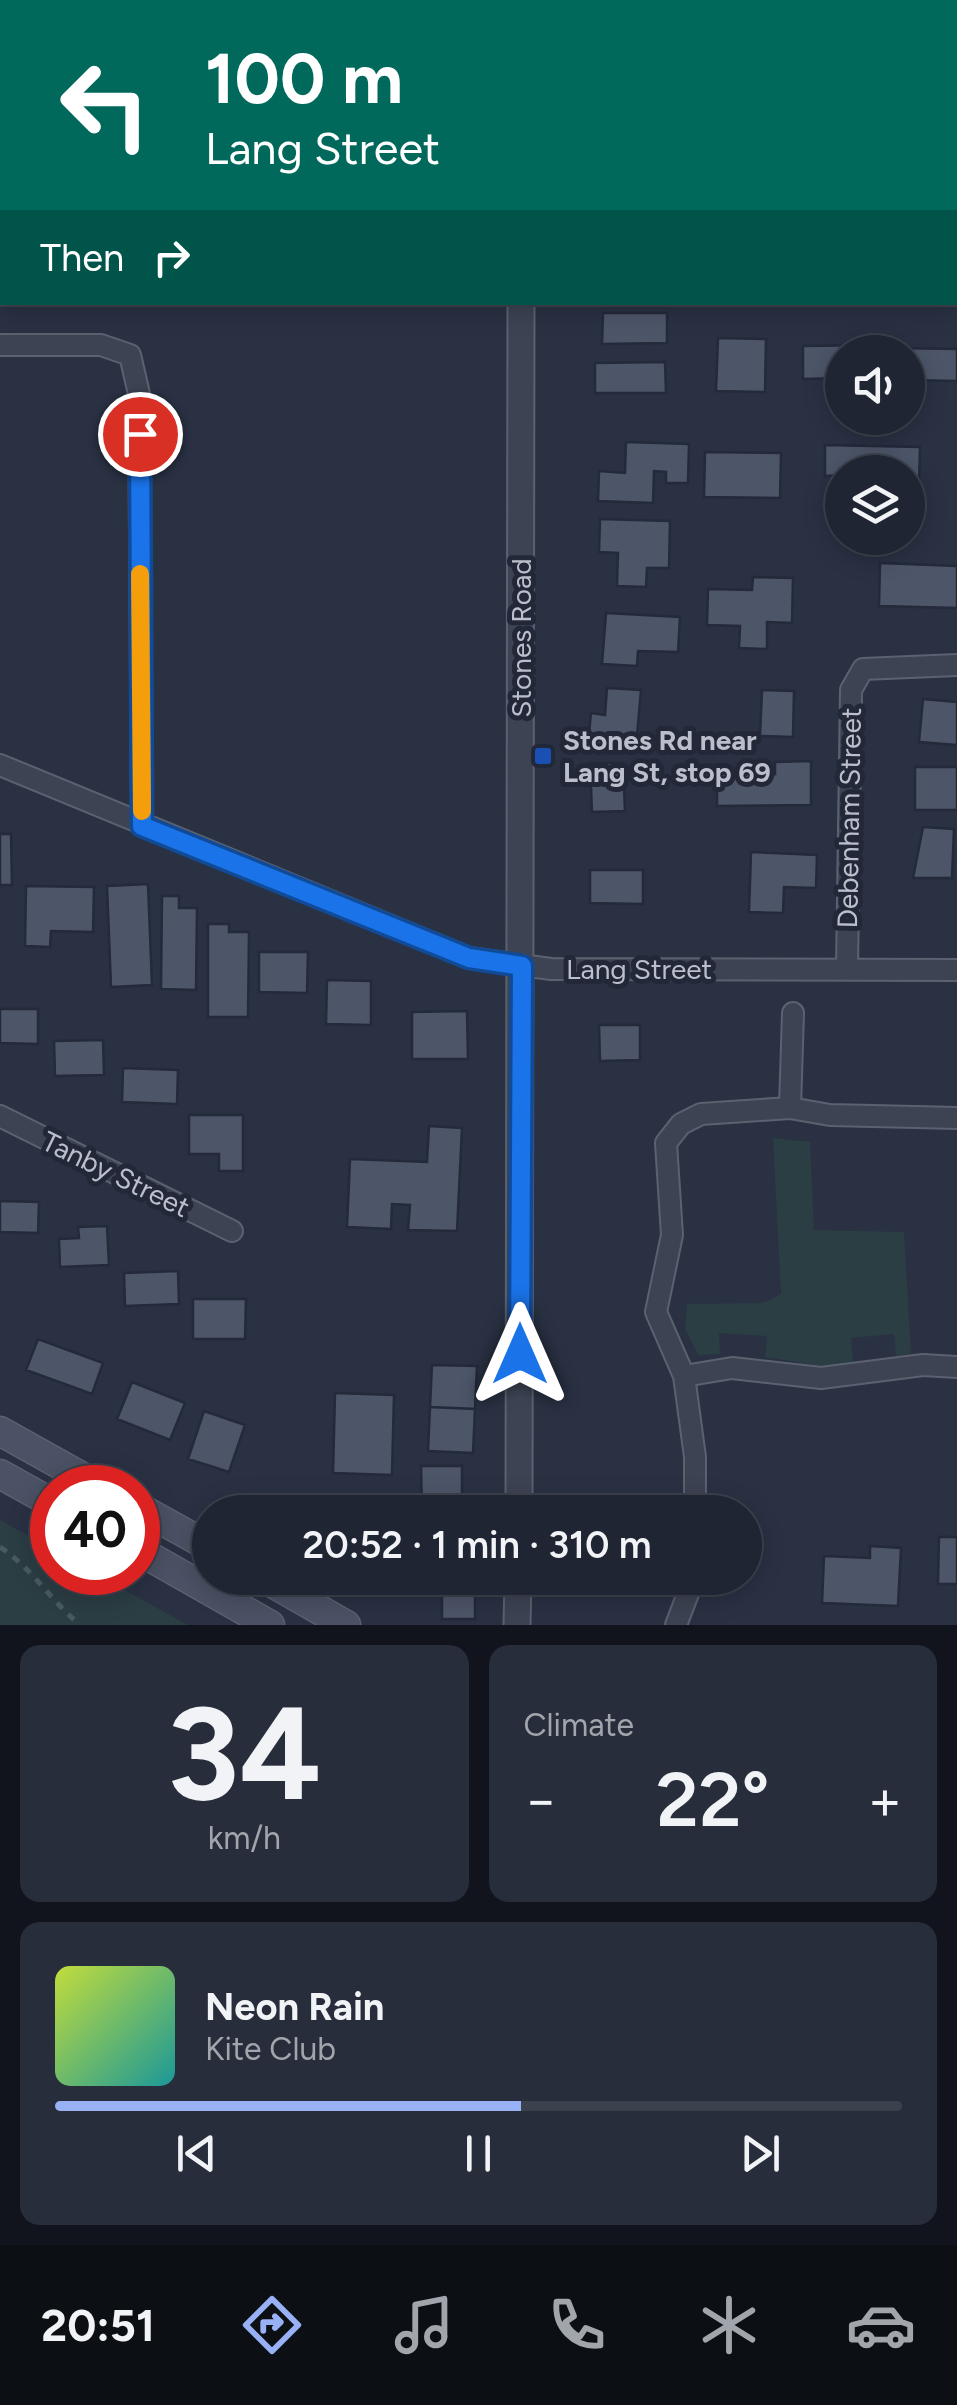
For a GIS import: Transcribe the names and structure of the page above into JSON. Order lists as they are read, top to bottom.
{
  "streets": {
    "street": [
      "Stones Road",
      "Debenham Street",
      "Lang Street",
      "Tanby Street"
    ]
  },
  "crossings": [
    ["Stones Road", "Lang Street"],
    ["Debenham Street", "Lang Street"]
  ],
  "places": {
    "transit": ["Stones Rd near Lang St, stop 69"]
  },
  "page": {
    "turn": ["100 m", "Lang Street"],
    "then": "Then",
    "limit": "40",
    "trip": "20:52 · 1 min · 310 m",
    "tile": [
      ["34", "km/h"],
      "Climate"
    ],
    "heat": ["−", "22°", "+"],
    "song": ["Neon Rain", "Kite Club"],
    "tabs": "20:51"
  }
}
